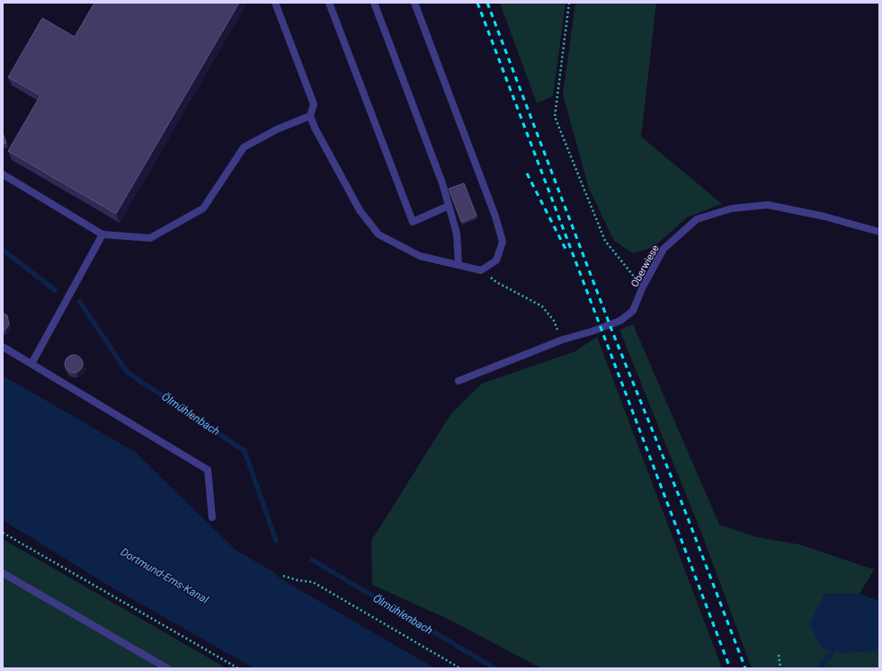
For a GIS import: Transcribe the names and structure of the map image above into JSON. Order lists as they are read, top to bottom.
{
  "streets": {
    "lane": ["Oberwiese"]
  },
  "water": ["Ölmühlenbach", "Dortmund-Ems-Kanal"]
}
